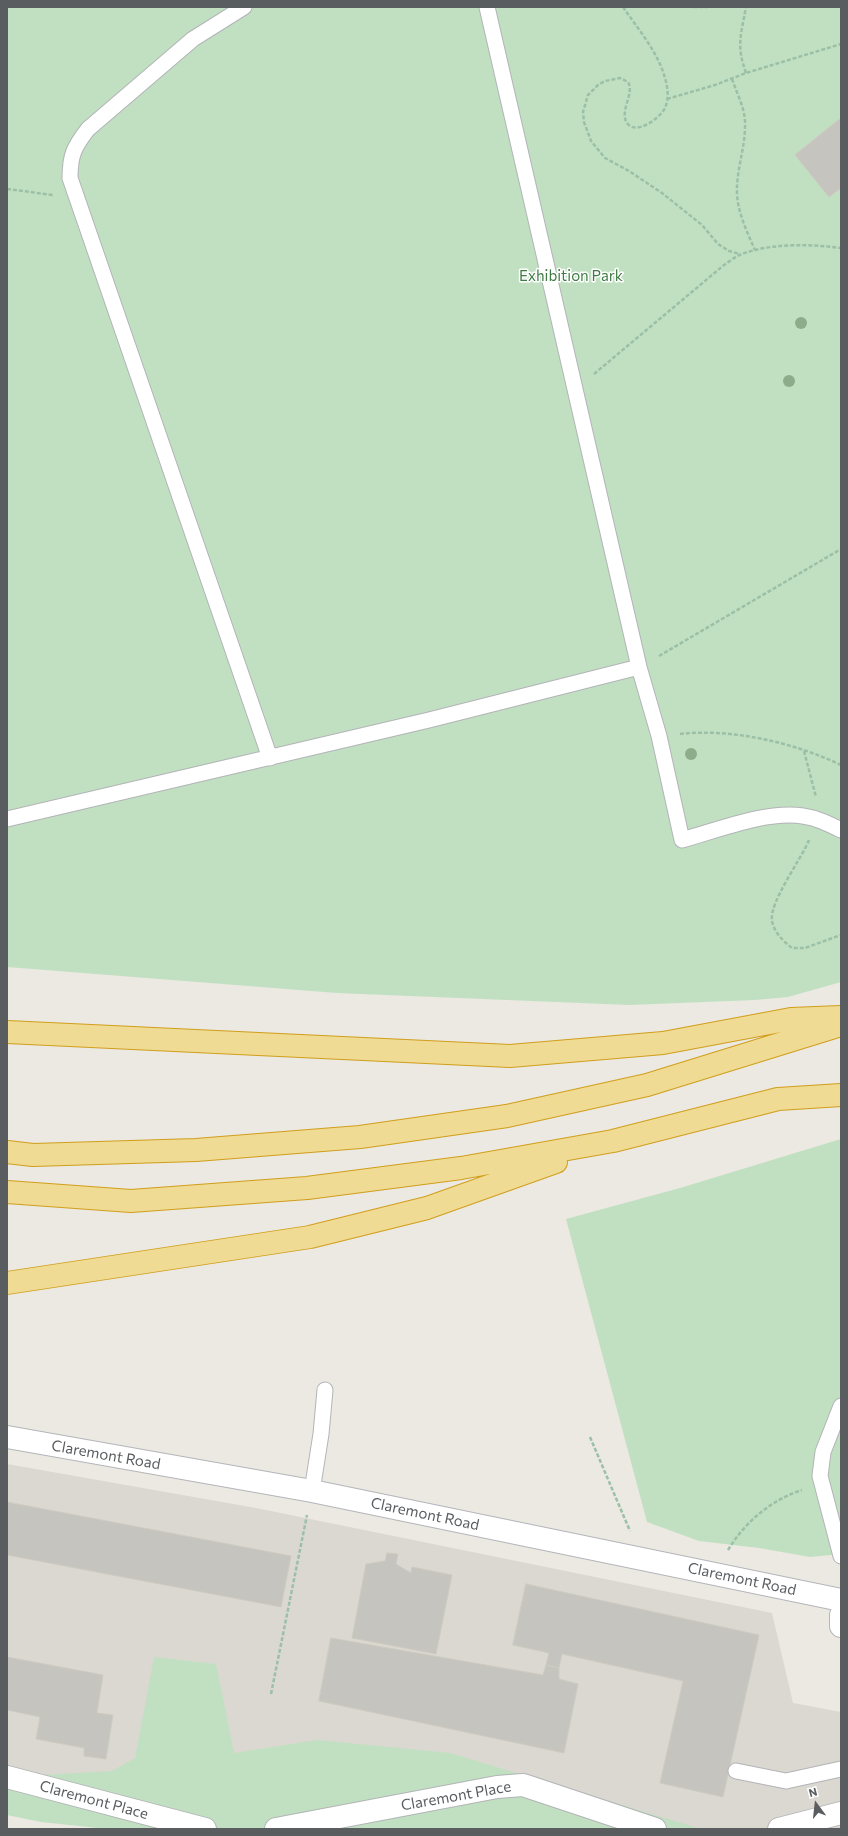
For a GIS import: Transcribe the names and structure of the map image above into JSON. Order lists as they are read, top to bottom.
{
  "streets": {
    "main road": ["Claremont Road", "Claremont Place"]
  },
  "parks": ["Exhibition Park"],
  "north": "top"
}
